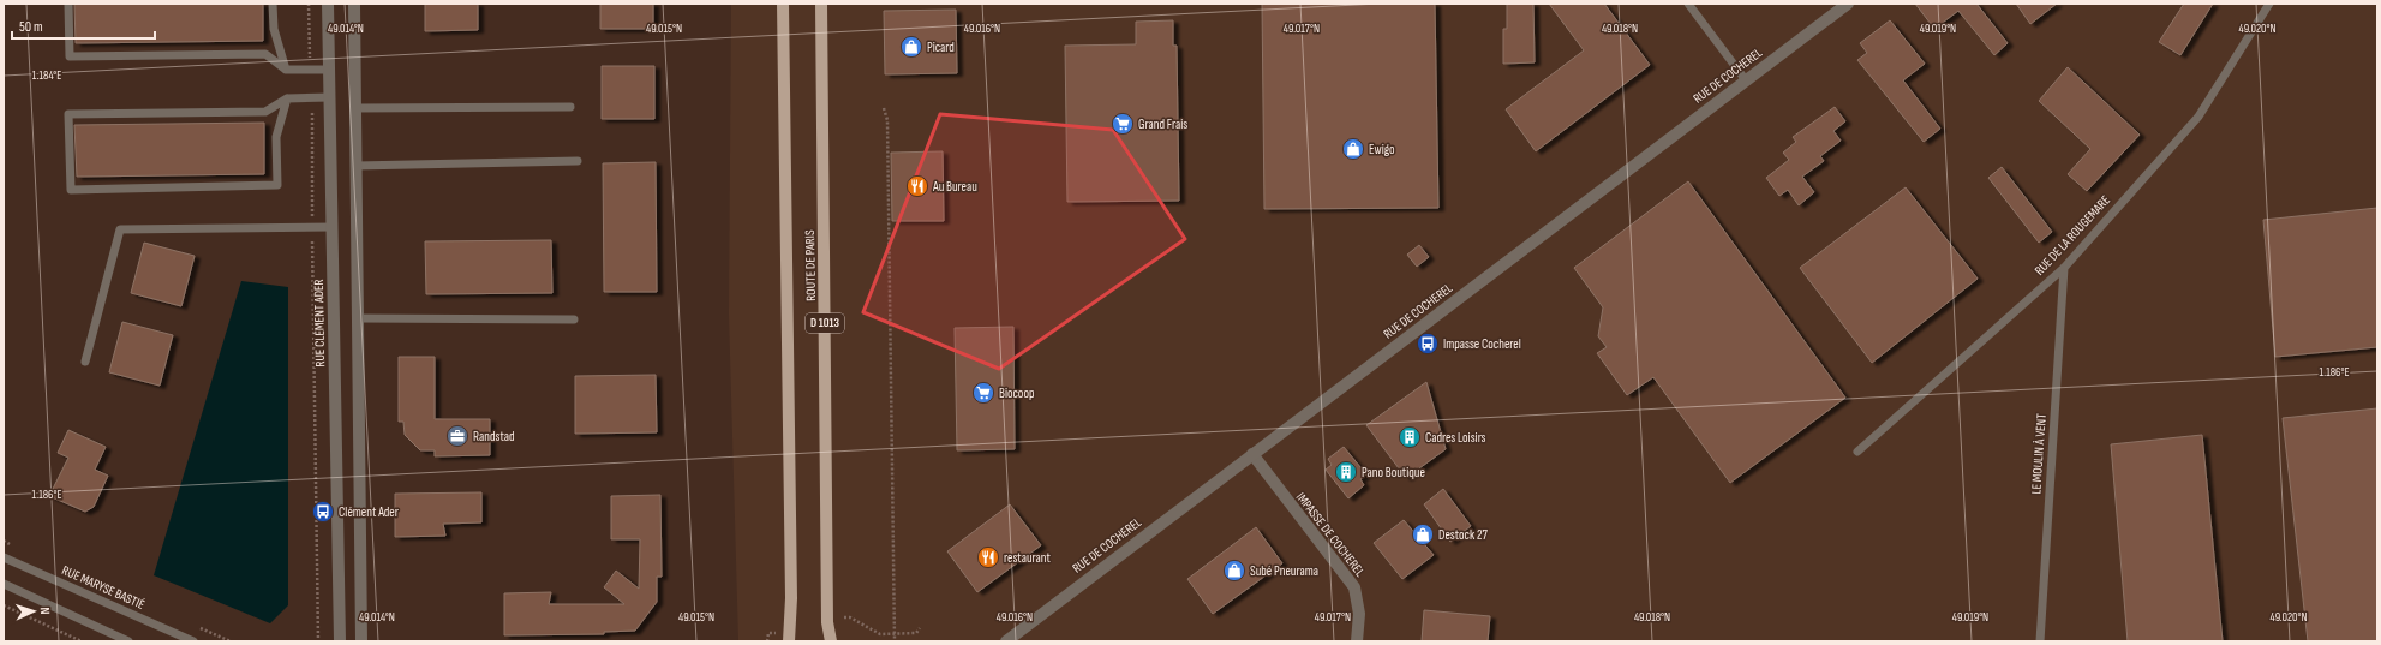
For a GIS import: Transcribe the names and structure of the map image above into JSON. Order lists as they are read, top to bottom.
{
  "streets": {
    "main road": ["ROUTE DE PARIS", "D 1013"],
    "street": ["RUE DE COCHEREL", "RUE CLÉMENT ADER", "IMPASSE DE COCHEREL"],
    "lane": ["RUE DE LA ROUGEMARE", "LE MOULIN À VENT", "RUE MARYSE BASTIÉ"]
  },
  "crossings": [
    ["RUE DE COCHEREL", "IMPASSE DE COCHEREL"],
    ["RUE DE LA ROUGEMARE", "LE MOULIN À VENT"]
  ],
  "places": {
    "shop": [
      "Picard",
      "Ewigo",
      "Destock 27",
      "Subé Pneurama"
    ],
    "supermarket": ["Grand Frais", "Biocoop"],
    "restaurant": ["Au Bureau", "restaurant"],
    "bus stop": ["Impasse Cocherel", "Clément Ader"],
    "office": ["Randstad"],
    "building": ["Cadres Loisirs", "Pano Boutique"]
  },
  "scale_bar": "50 m",
  "north": "right",
  "coordinates": [
    "49.014°N",
    "49.015°N",
    "49.016°N",
    "49.017°N",
    "49.018°N",
    "49.019°N",
    "49.020°N",
    "1.184°E",
    "1.186°E"
  ]
}
